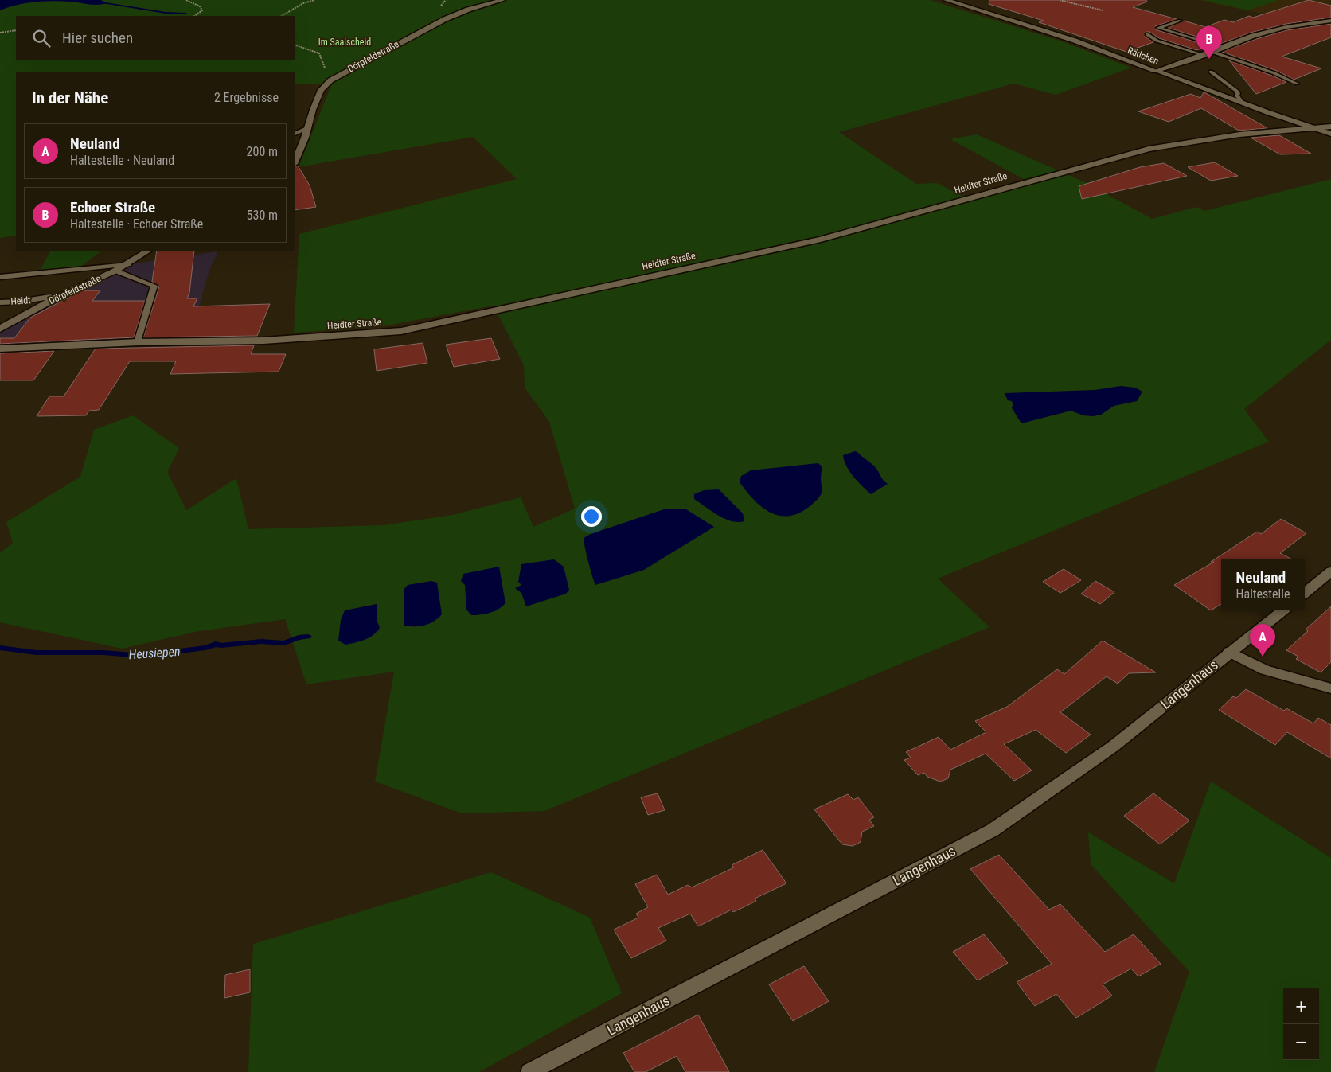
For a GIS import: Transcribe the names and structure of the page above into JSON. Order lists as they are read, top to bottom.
{
  "streets": {
    "street": [
      "Rädchen",
      "Dörpfeldstraße",
      "Heidter Straße",
      "Heidt",
      "Langenhaus"
    ]
  },
  "crossings": [
    ["Rädchen", "Heidter Straße"],
    ["Dörpfeldstraße", "Heidt"]
  ],
  "water": ["Heusiepen"],
  "parks": ["Im Saalscheid"],
  "page": {
    "search": "Hier suchen",
    "pins": ["B", "A"],
    "heading": ["In der Nähe", "2 Ergebnisse"],
    "list": [
      {
        "mark": "A",
        "name": "Neuland",
        "note": "Haltestelle · Neuland",
        "value": "200 m"
      },
      {
        "mark": "B",
        "name": "Echoer Straße",
        "note": "Haltestelle · Echoer Straße",
        "value": "530 m"
      }
    ],
    "popup": ["Neuland", "Haltestelle"],
    "map_buttons": ["+", "−"]
  }
}
